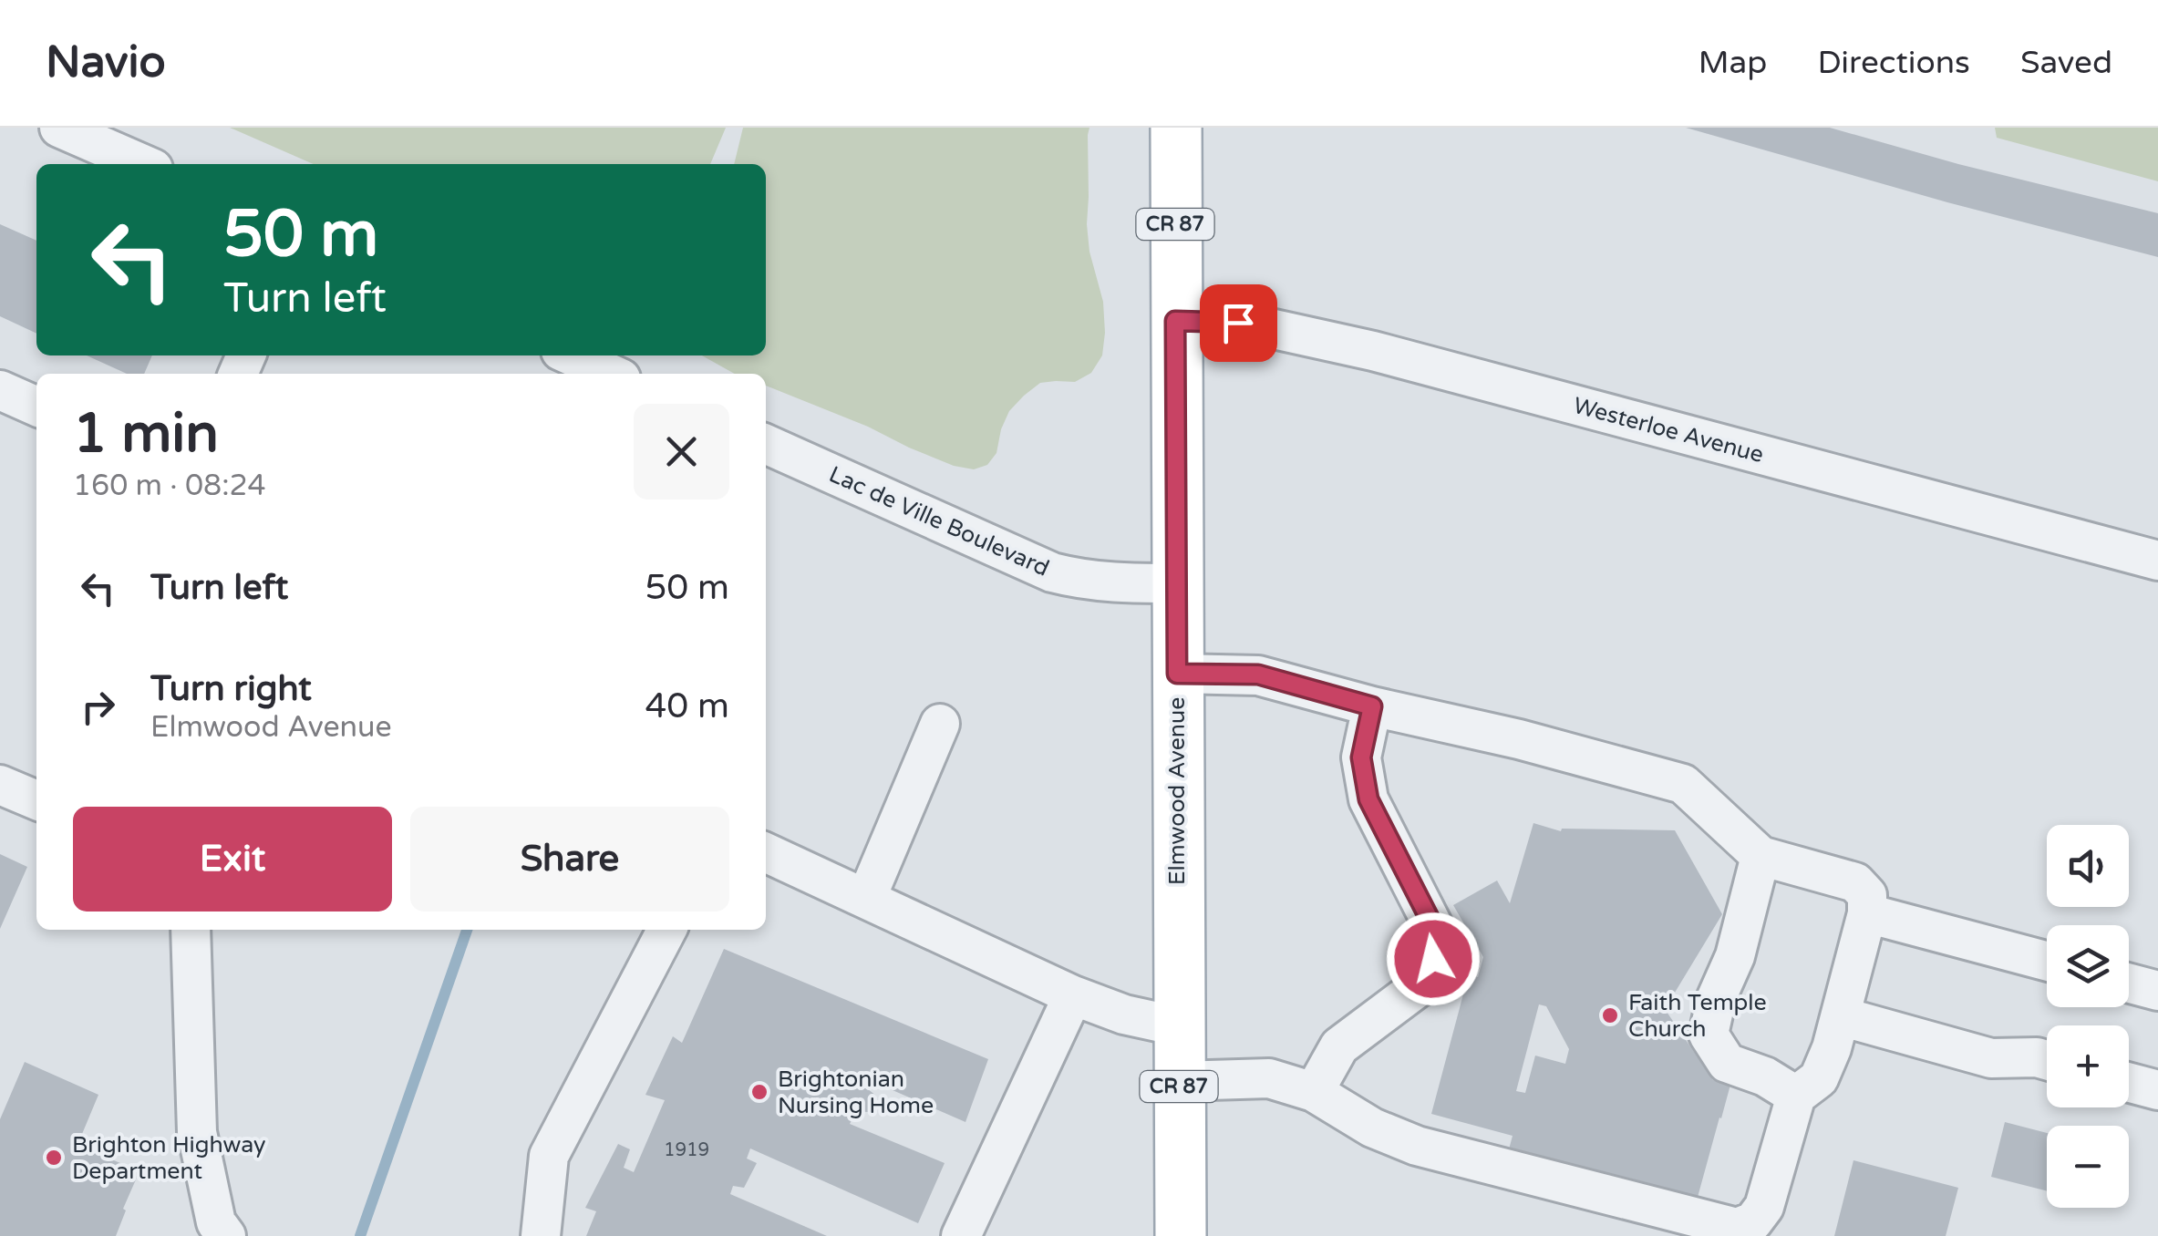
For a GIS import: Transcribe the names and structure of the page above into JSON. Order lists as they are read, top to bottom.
{
  "streets": {
    "main road": ["CR 87", "Elmwood Avenue"],
    "street": ["Westerloe Avenue", "Lac de Ville Boulevard"]
  },
  "crossings": [
    ["Westerloe Avenue", "Elmwood Avenue"],
    ["Lac de Ville Boulevard", "Elmwood Avenue"]
  ],
  "places": ["Faith Temple Church", "Brightonian Nursing Home", "Brighton Highway Department"],
  "house_numbers": ["1919"],
  "page": {
    "header": "Navio",
    "nav": ["Map", "Directions", "Saved"],
    "turn": ["50 m", "Turn left"],
    "heading": ["1 min", "160 m · 08:24"],
    "list": [
      {
        "name": "Turn left",
        "value": "50 m"
      },
      {
        "name": "Turn right",
        "note": "Elmwood Avenue",
        "value": "40 m"
      }
    ],
    "buttons": ["Exit", "Share"],
    "map_buttons": ["+", "−"]
  }
}
